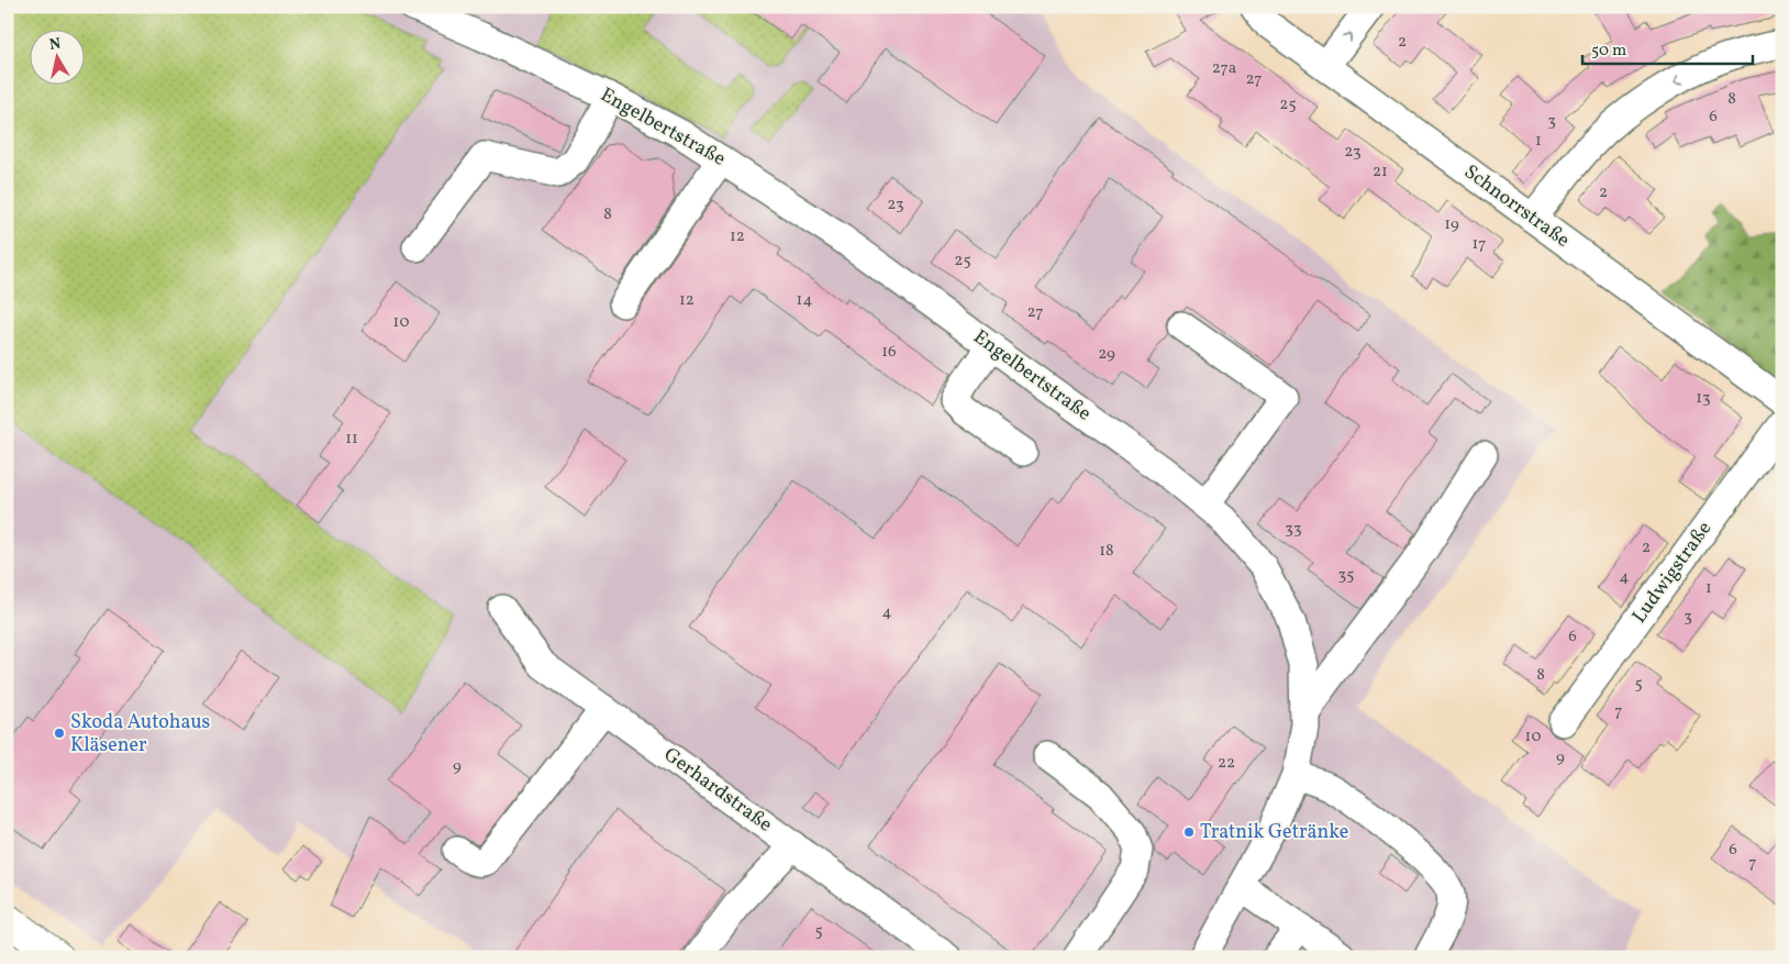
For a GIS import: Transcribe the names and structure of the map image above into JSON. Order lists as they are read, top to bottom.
{
  "streets": {
    "street": [
      "Engelbertstraße",
      "Schnorrstraße",
      "Ludwigstraße",
      "Gerhardstraße"
    ]
  },
  "places": ["Skoda Autohaus Kläsener", "Tratnik Getränke"],
  "house_numbers": [
    "2",
    "27a",
    "27",
    "8",
    "25",
    "6",
    "3",
    "1",
    "23",
    "21",
    "2",
    "23",
    "8",
    "19",
    "12",
    "17",
    "25",
    "12",
    "14",
    "27",
    "10",
    "16",
    "29",
    "13",
    "11",
    "33",
    "2",
    "18",
    "35",
    "4",
    "1",
    "4",
    "3",
    "6",
    "8",
    "5",
    "7",
    "10",
    "9",
    "22",
    "9",
    "6",
    "7",
    "5"
  ],
  "scale_bar": "50 m",
  "north": "top"
}
